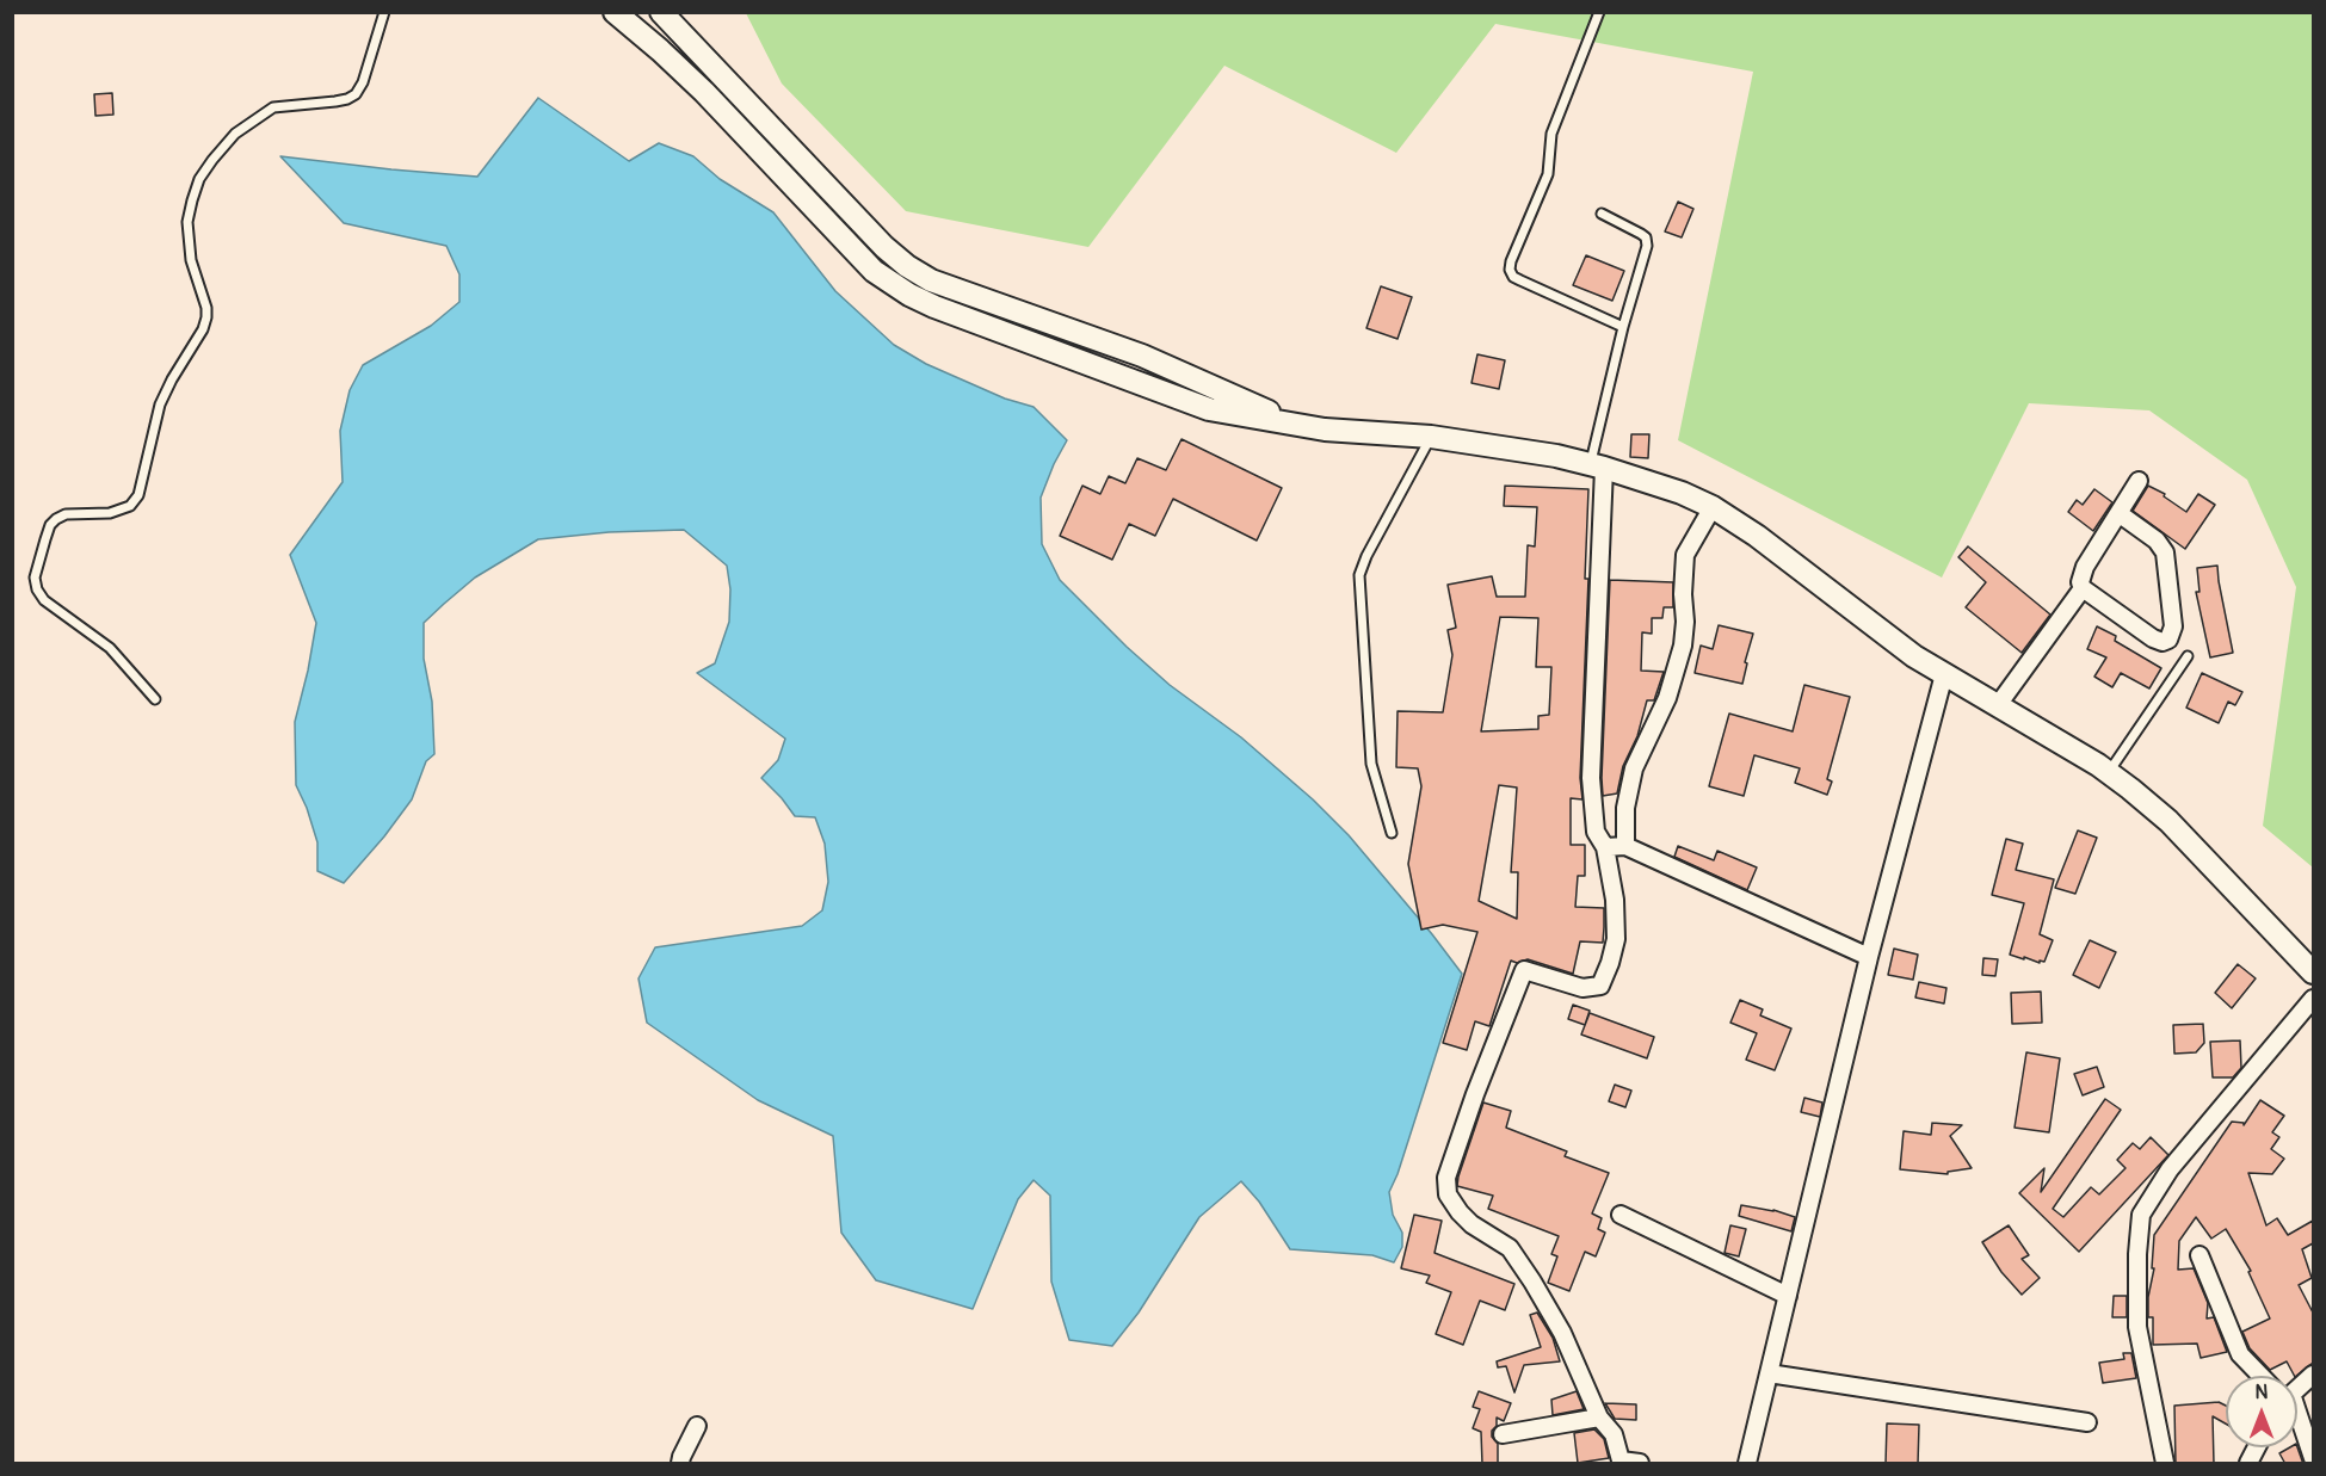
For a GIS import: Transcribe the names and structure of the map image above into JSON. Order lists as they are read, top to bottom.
{
  "north": "top"
}
